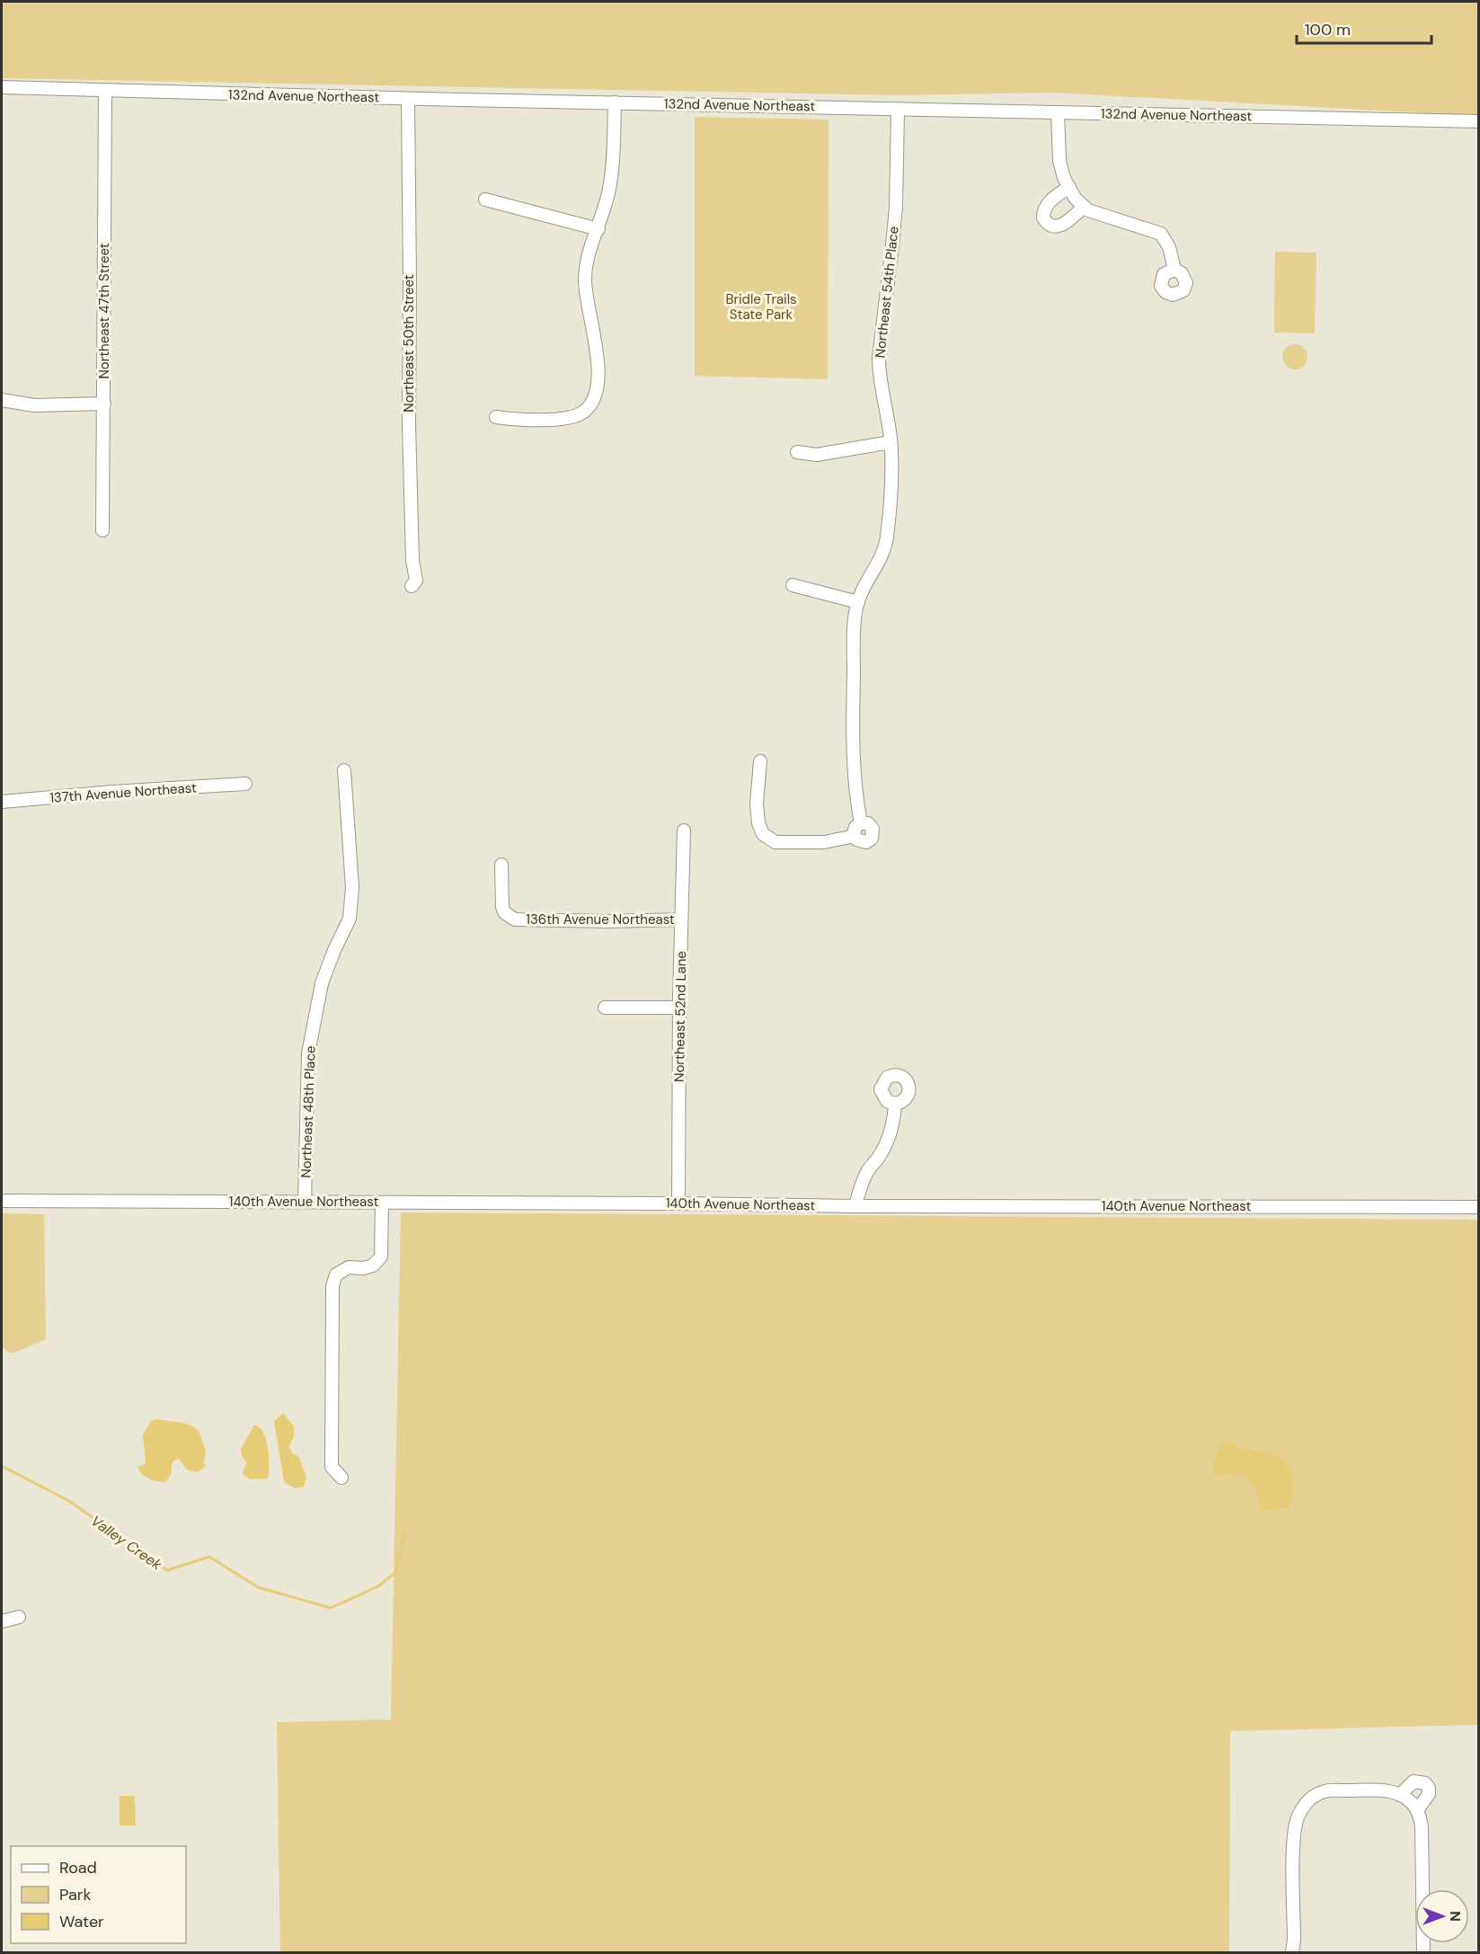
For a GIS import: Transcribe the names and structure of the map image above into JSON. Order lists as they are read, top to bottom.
{
  "streets": {
    "street": [
      "132nd Avenue Northeast",
      "Northeast 54th Place",
      "Northeast 47th Street",
      "Northeast 50th Street",
      "137th Avenue Northeast",
      "136th Avenue Northeast",
      "Northeast 52nd Lane",
      "Northeast 48th Place",
      "140th Avenue Northeast"
    ]
  },
  "crossings": [
    ["132nd Avenue Northeast", "Northeast 54th Place"],
    ["132nd Avenue Northeast", "Northeast 47th Street"],
    ["132nd Avenue Northeast", "Northeast 50th Street"],
    ["136th Avenue Northeast", "Northeast 52nd Lane"],
    ["Northeast 52nd Lane", "140th Avenue Northeast"],
    ["Northeast 48th Place", "140th Avenue Northeast"]
  ],
  "water": ["Valley Creek"],
  "parks": ["Bridle Trails State Park"],
  "legend": ["Road", "Park", "Water"],
  "scale_bar": "100 m",
  "north": "right"
}
